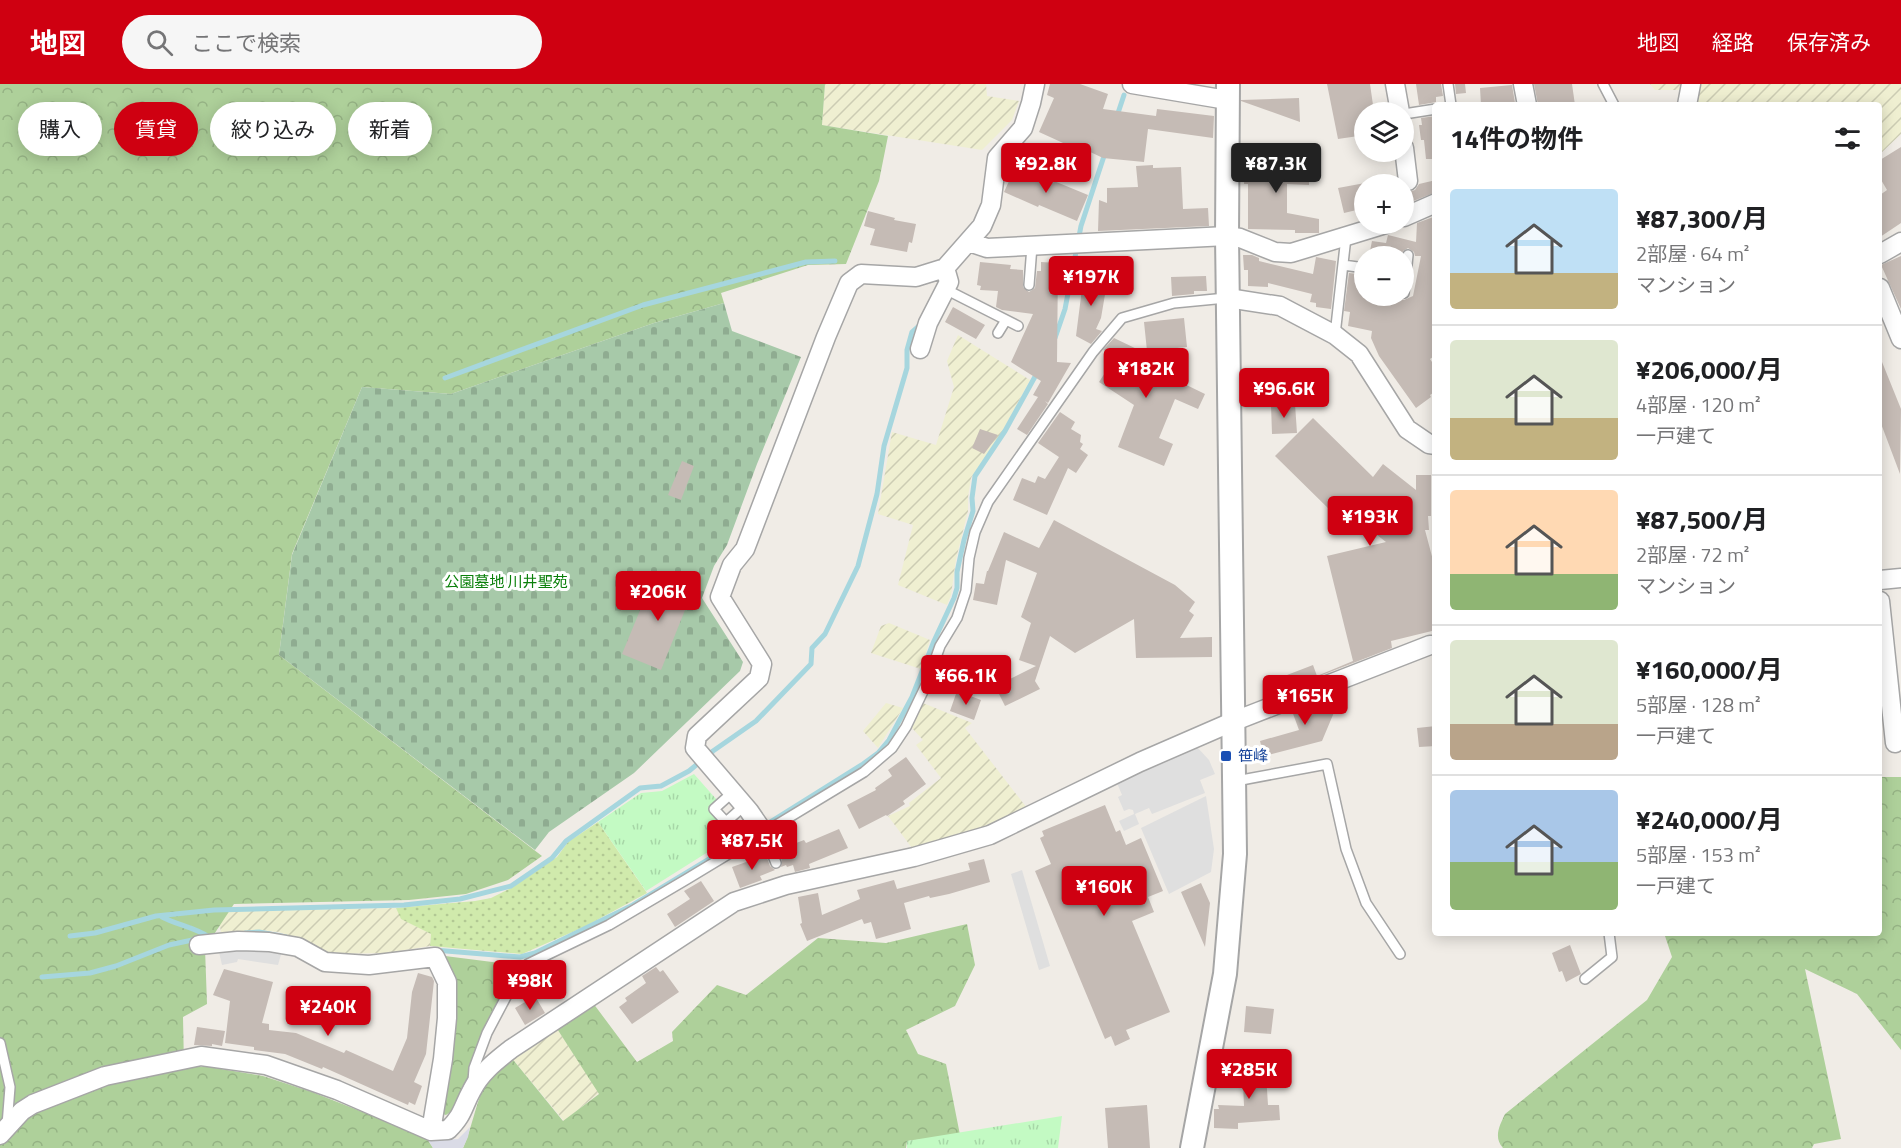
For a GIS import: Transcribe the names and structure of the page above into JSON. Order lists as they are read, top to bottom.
{
  "parks": ["公園墓地 川井聖苑"],
  "places": {
    "transit": ["笹峰"]
  },
  "page": {
    "header": "地図",
    "search": "ここで検索",
    "nav": ["地図", "経路", "保存済み"],
    "map_buttons": ["+", "−"],
    "chip": [
      "購入",
      "賃貸",
      "絞り込み",
      "新着"
    ],
    "heading": "14件の物件",
    "price": [
      "¥92.8K",
      "¥87.3K",
      "¥197K",
      "¥182K",
      "¥96.6K",
      "¥193K",
      "¥206K",
      "¥66.1K",
      "¥165K",
      "¥87.5K",
      "¥160K",
      "¥98K",
      "¥240K",
      "¥285K"
    ],
    "list": [
      {
        "name": "¥87,300/月",
        "note": "2部屋 · 64 m² · マンション"
      },
      {
        "name": "¥206,000/月",
        "note": "4部屋 · 120 m² · 一戸建て"
      },
      {
        "name": "¥87,500/月",
        "note": "2部屋 · 72 m² · マンション"
      },
      {
        "name": "¥160,000/月",
        "note": "5部屋 · 128 m² · 一戸建て"
      },
      {
        "name": "¥240,000/月",
        "note": "5部屋 · 153 m² · 一戸建て"
      }
    ]
  }
}
